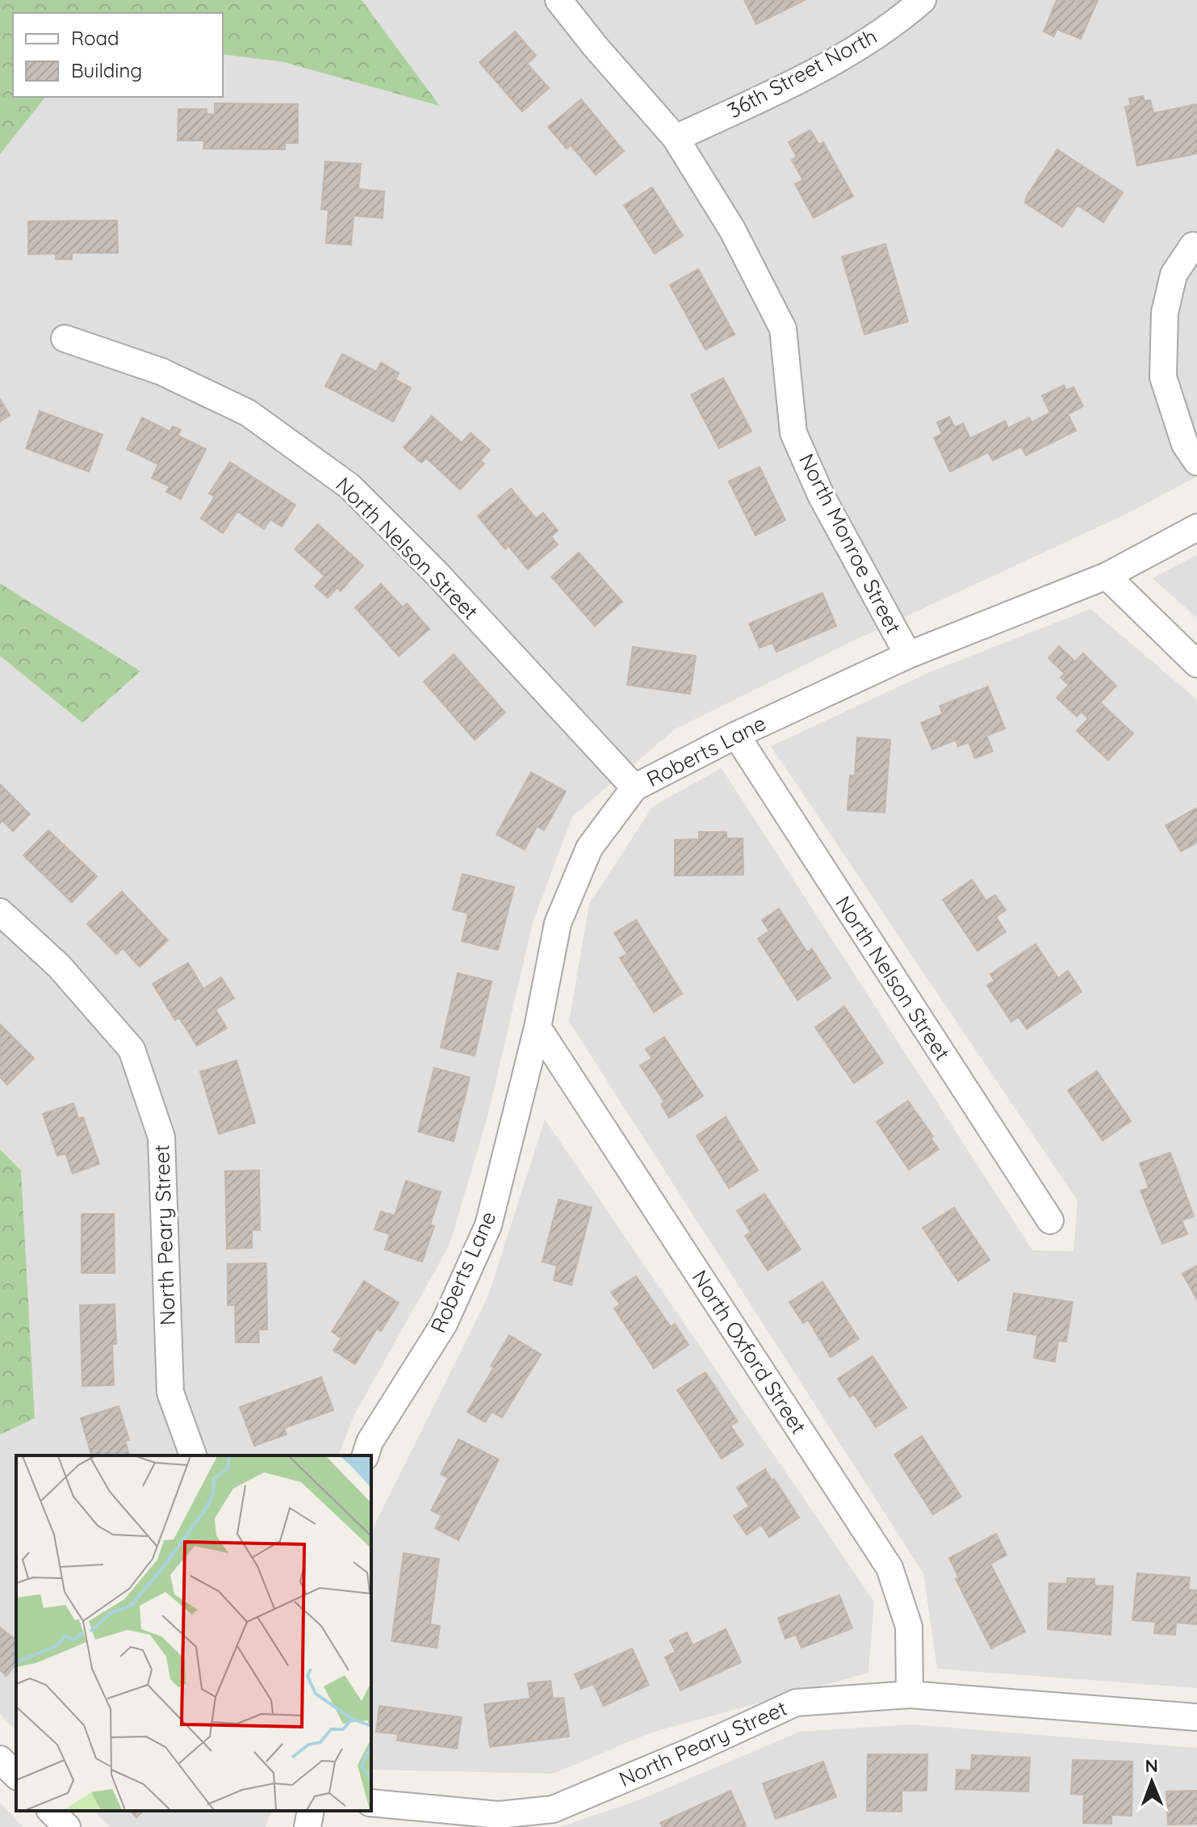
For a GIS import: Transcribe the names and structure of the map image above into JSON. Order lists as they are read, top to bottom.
{
  "streets": {
    "street": [
      "36th Street North",
      "North Monroe Street",
      "North Nelson Street",
      "Roberts Lane",
      "North Peary Street",
      "North Oxford Street"
    ]
  },
  "crossings": [
    ["36th Street North", "North Monroe Street"],
    ["North Monroe Street", "Roberts Lane"],
    ["North Nelson Street", "Roberts Lane"],
    ["Roberts Lane", "North Oxford Street"],
    ["North Peary Street", "North Oxford Street"]
  ],
  "legend": ["Road", "Building"],
  "north": "top"
}
